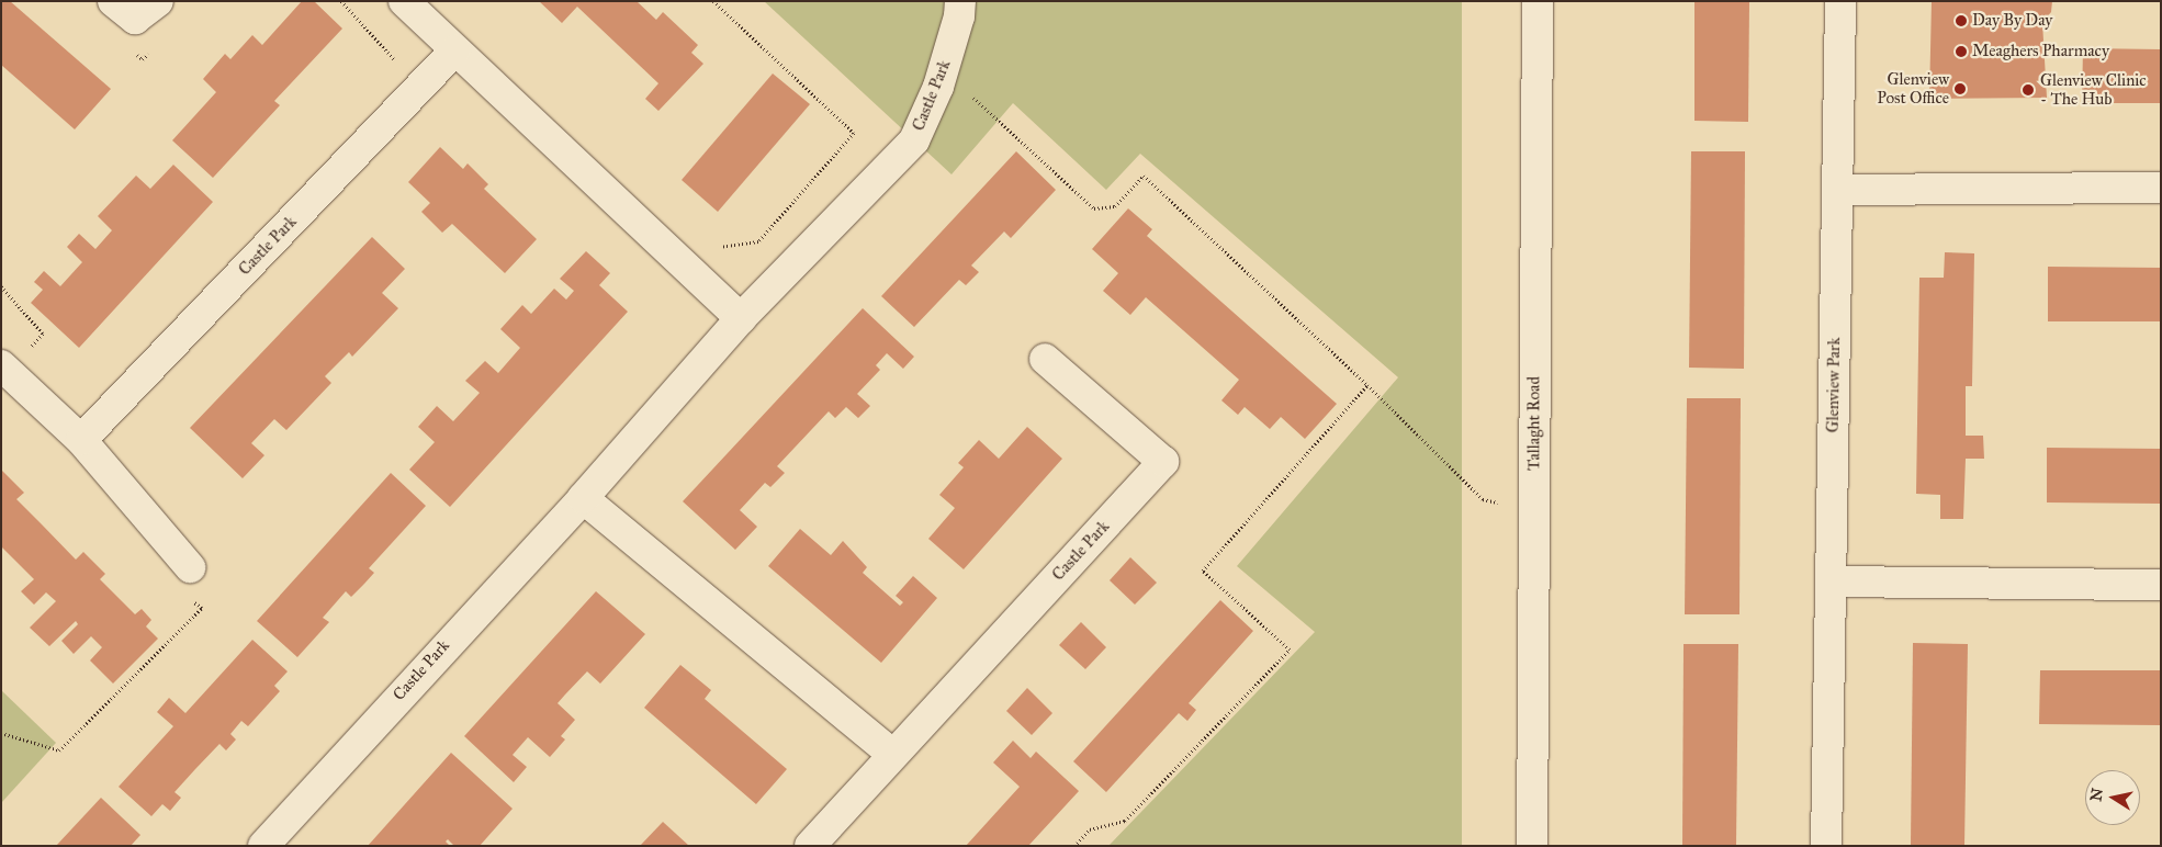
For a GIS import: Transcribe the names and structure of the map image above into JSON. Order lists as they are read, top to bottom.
{
  "streets": {
    "street": ["Castle Park", "Glenview Park", "Tallaght Road"]
  },
  "places": [
    "Day By Day",
    "Meaghers Pharmacy",
    "Glenview Post Office",
    "Glenview Clinic - The Hub"
  ],
  "north": "left"
}
